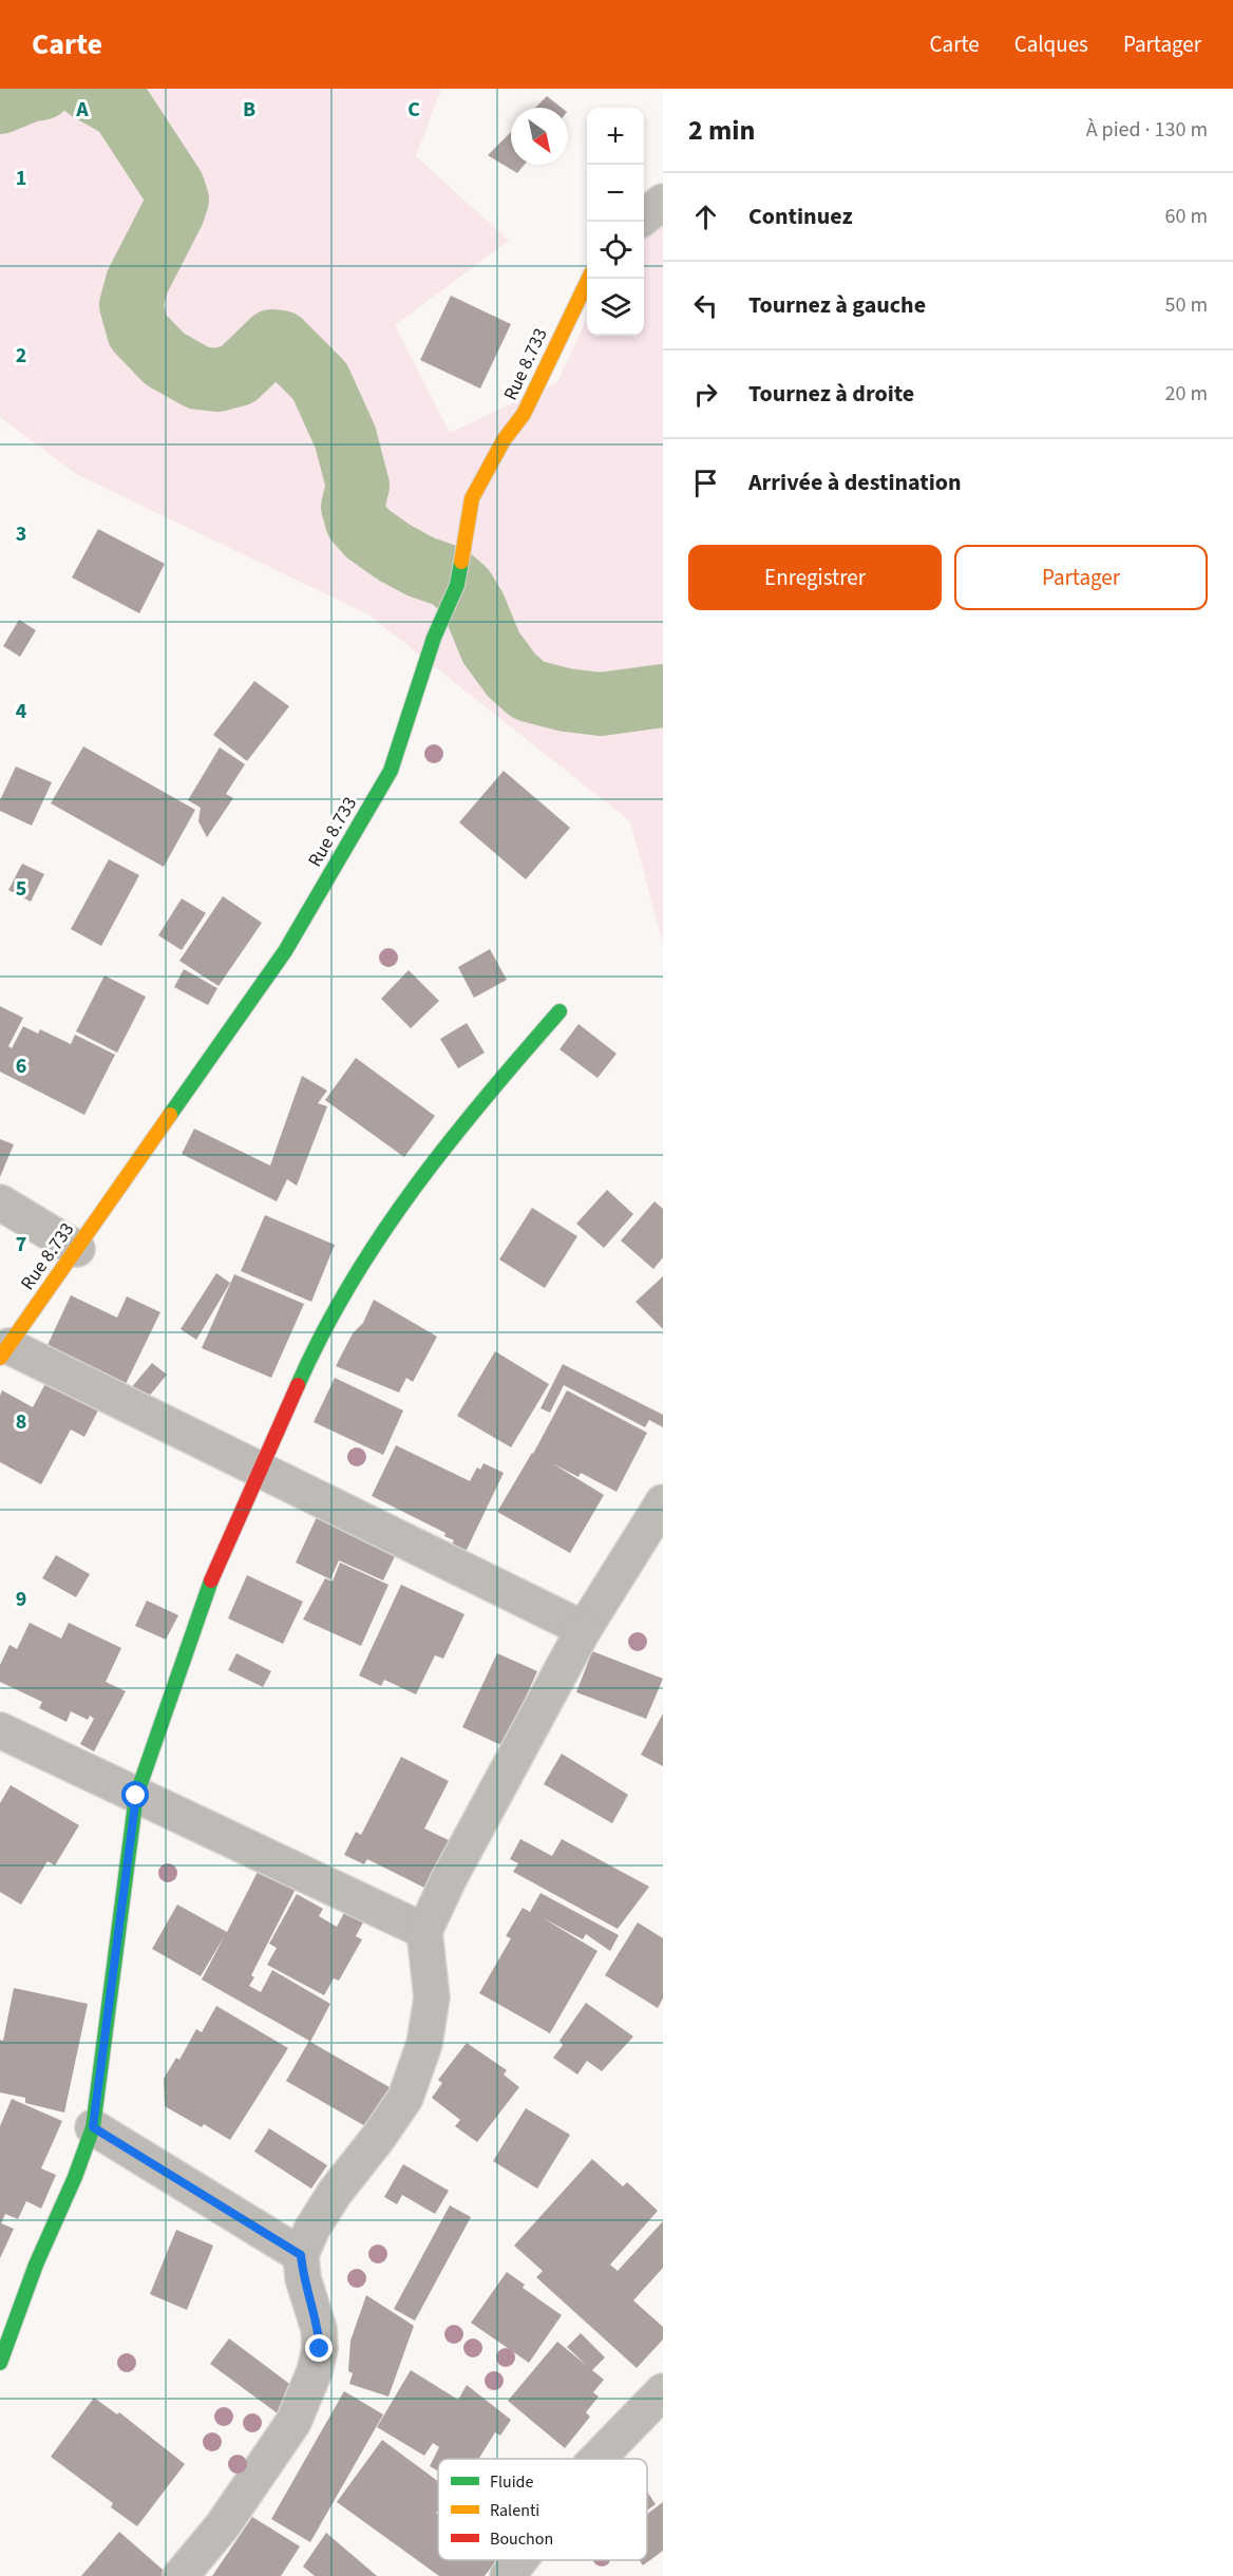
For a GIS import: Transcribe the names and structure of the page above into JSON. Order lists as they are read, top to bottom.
{
  "streets": {
    "street": ["Rue 8.733"]
  },
  "legend": ["Fluide", "Ralenti", "Bouchon"],
  "north": "bottom right",
  "page": {
    "header": "Carte",
    "nav": ["Carte", "Calques", "Partager"],
    "heading": ["2 min", "À pied · 130 m"],
    "map_buttons": ["+", "−"],
    "list": [
      ["Continuez", "60 m"],
      ["Tournez à gauche", "50 m"],
      ["Tournez à droite", "20 m"],
      "Arrivée à destination"
    ],
    "buttons": ["Enregistrer", "Partager"]
  },
  "grid": {
    "columns": ["A", "B", "C"],
    "rows": [
      "1",
      "2",
      "3",
      "4",
      "5",
      "6",
      "7",
      "8",
      "9"
    ]
  }
}
